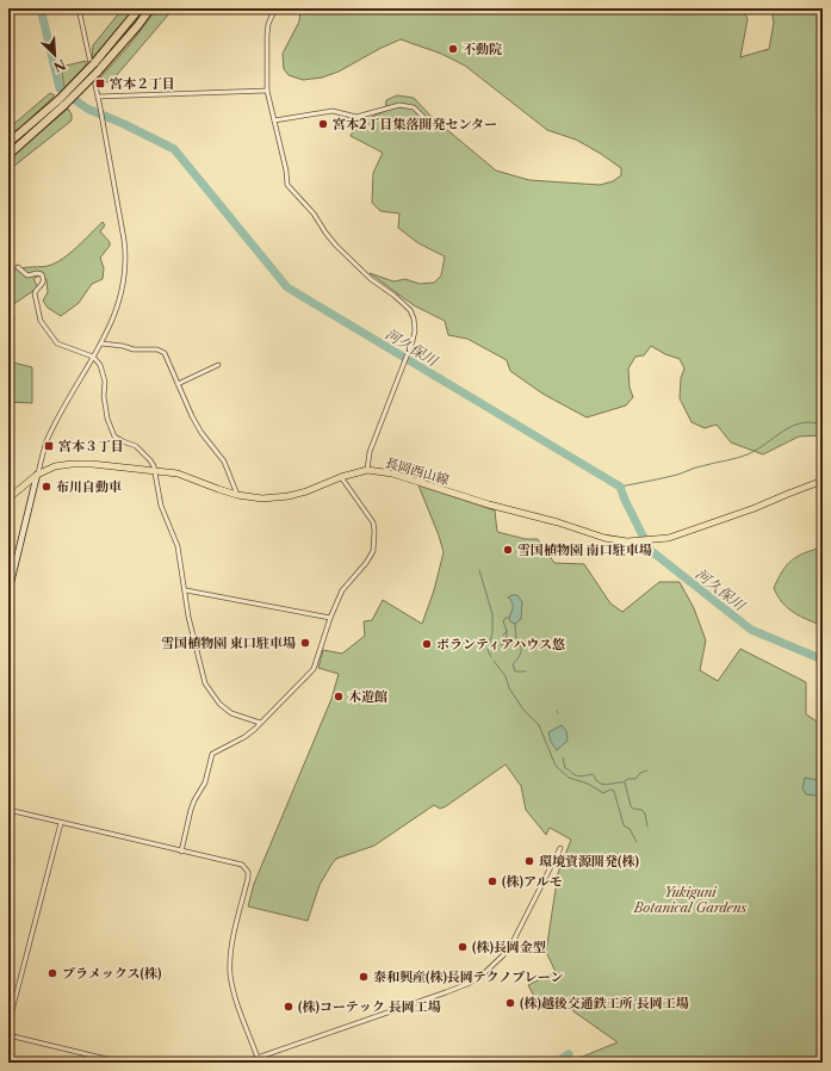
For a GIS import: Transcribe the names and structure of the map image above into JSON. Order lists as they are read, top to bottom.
{
  "streets": {
    "main road": ["長岡西山線"]
  },
  "water": ["河久保川"],
  "parks": ["Yukiguni Botanical Gardens"],
  "places": {
    "other": [
      "不動院",
      "宮本2丁目集落開発センター",
      "布川自動車",
      "雪国植物園 南口駐車場",
      "雪国植物園 東口駐車場",
      "ボランティアハウス悠",
      "木遊館",
      "環境資源開発(株)",
      "(株)アルモ",
      "(株)長岡金型",
      "プラメックス(株)",
      "泰和興産(株)長岡テクノブレーン",
      "(株)越後交通鉄工所 長岡工場",
      "(株)コーテック 長岡工場"
    ],
    "transit": ["宮本２丁目", "宮本３丁目"]
  },
  "north": "bottom right"
}
